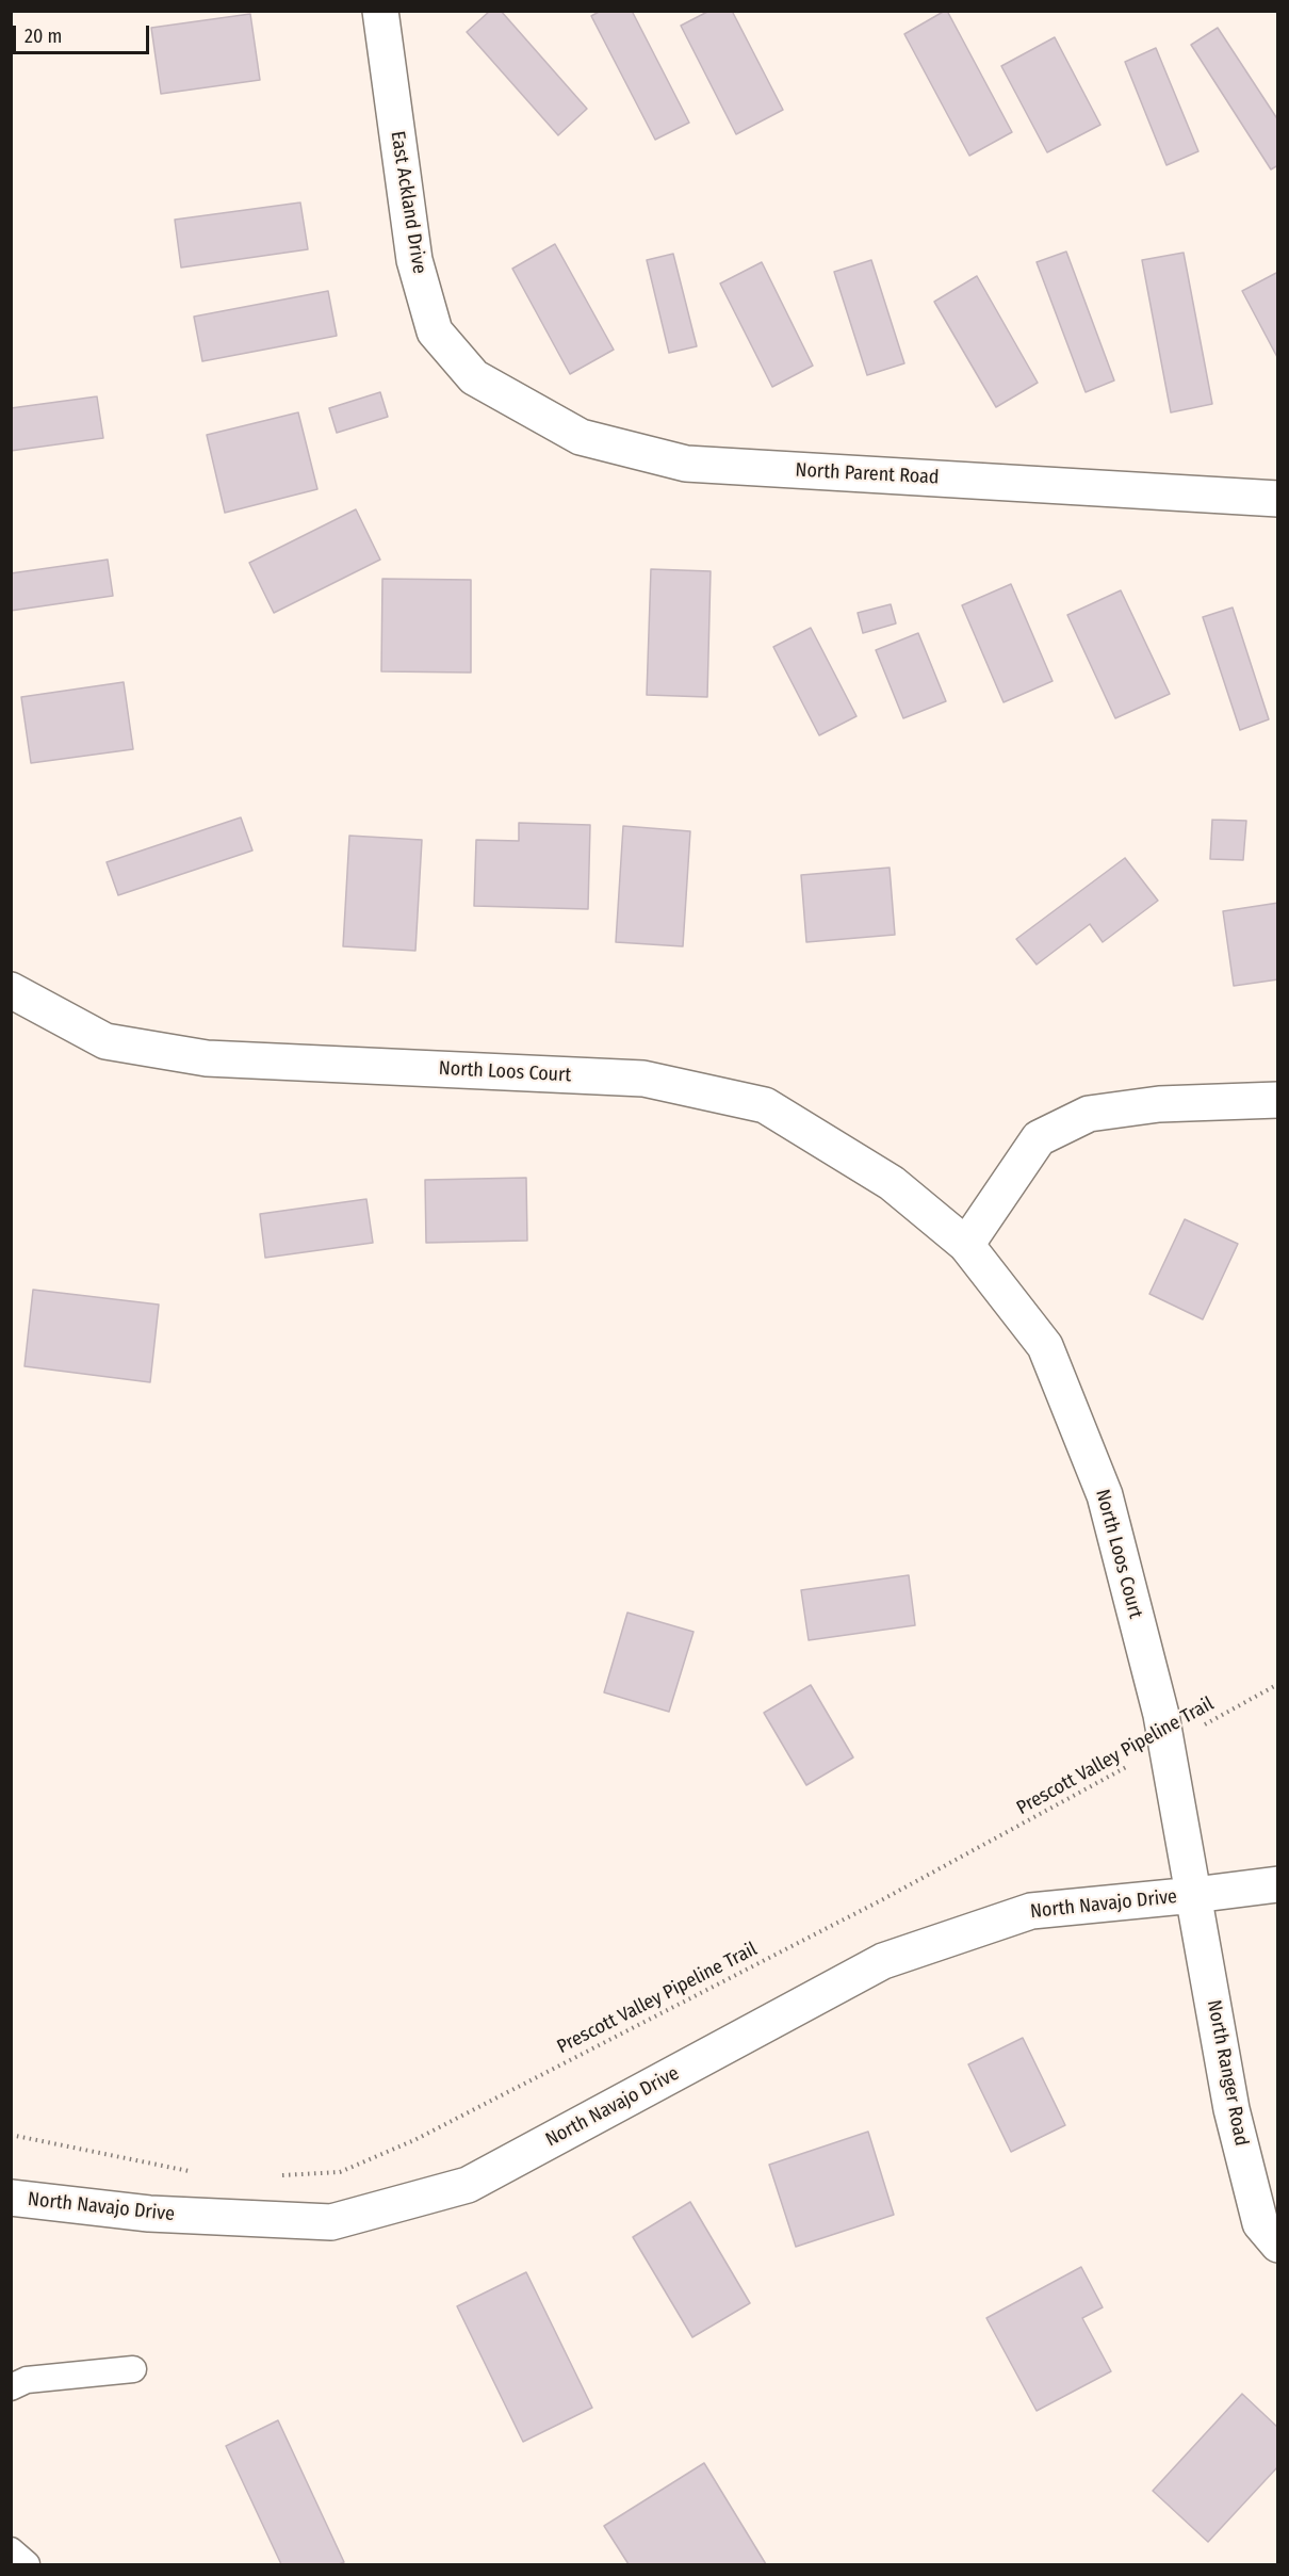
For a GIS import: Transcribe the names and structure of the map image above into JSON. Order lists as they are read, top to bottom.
{
  "streets": {
    "street": [
      "East Ackland Drive",
      "North Parent Road",
      "North Loos Court",
      "North Navajo Drive",
      "North Ranger Road"
    ],
    "path": ["Prescott Valley Pipeline Trail"]
  },
  "crossings": [
    ["East Ackland Drive", "North Parent Road"],
    ["North Loos Court", "Prescott Valley Pipeline Trail"],
    ["North Loos Court", "North Navajo Drive"],
    ["North Loos Court", "North Ranger Road"],
    ["North Navajo Drive", "North Ranger Road"]
  ],
  "scale_bar": "20 m"
}
